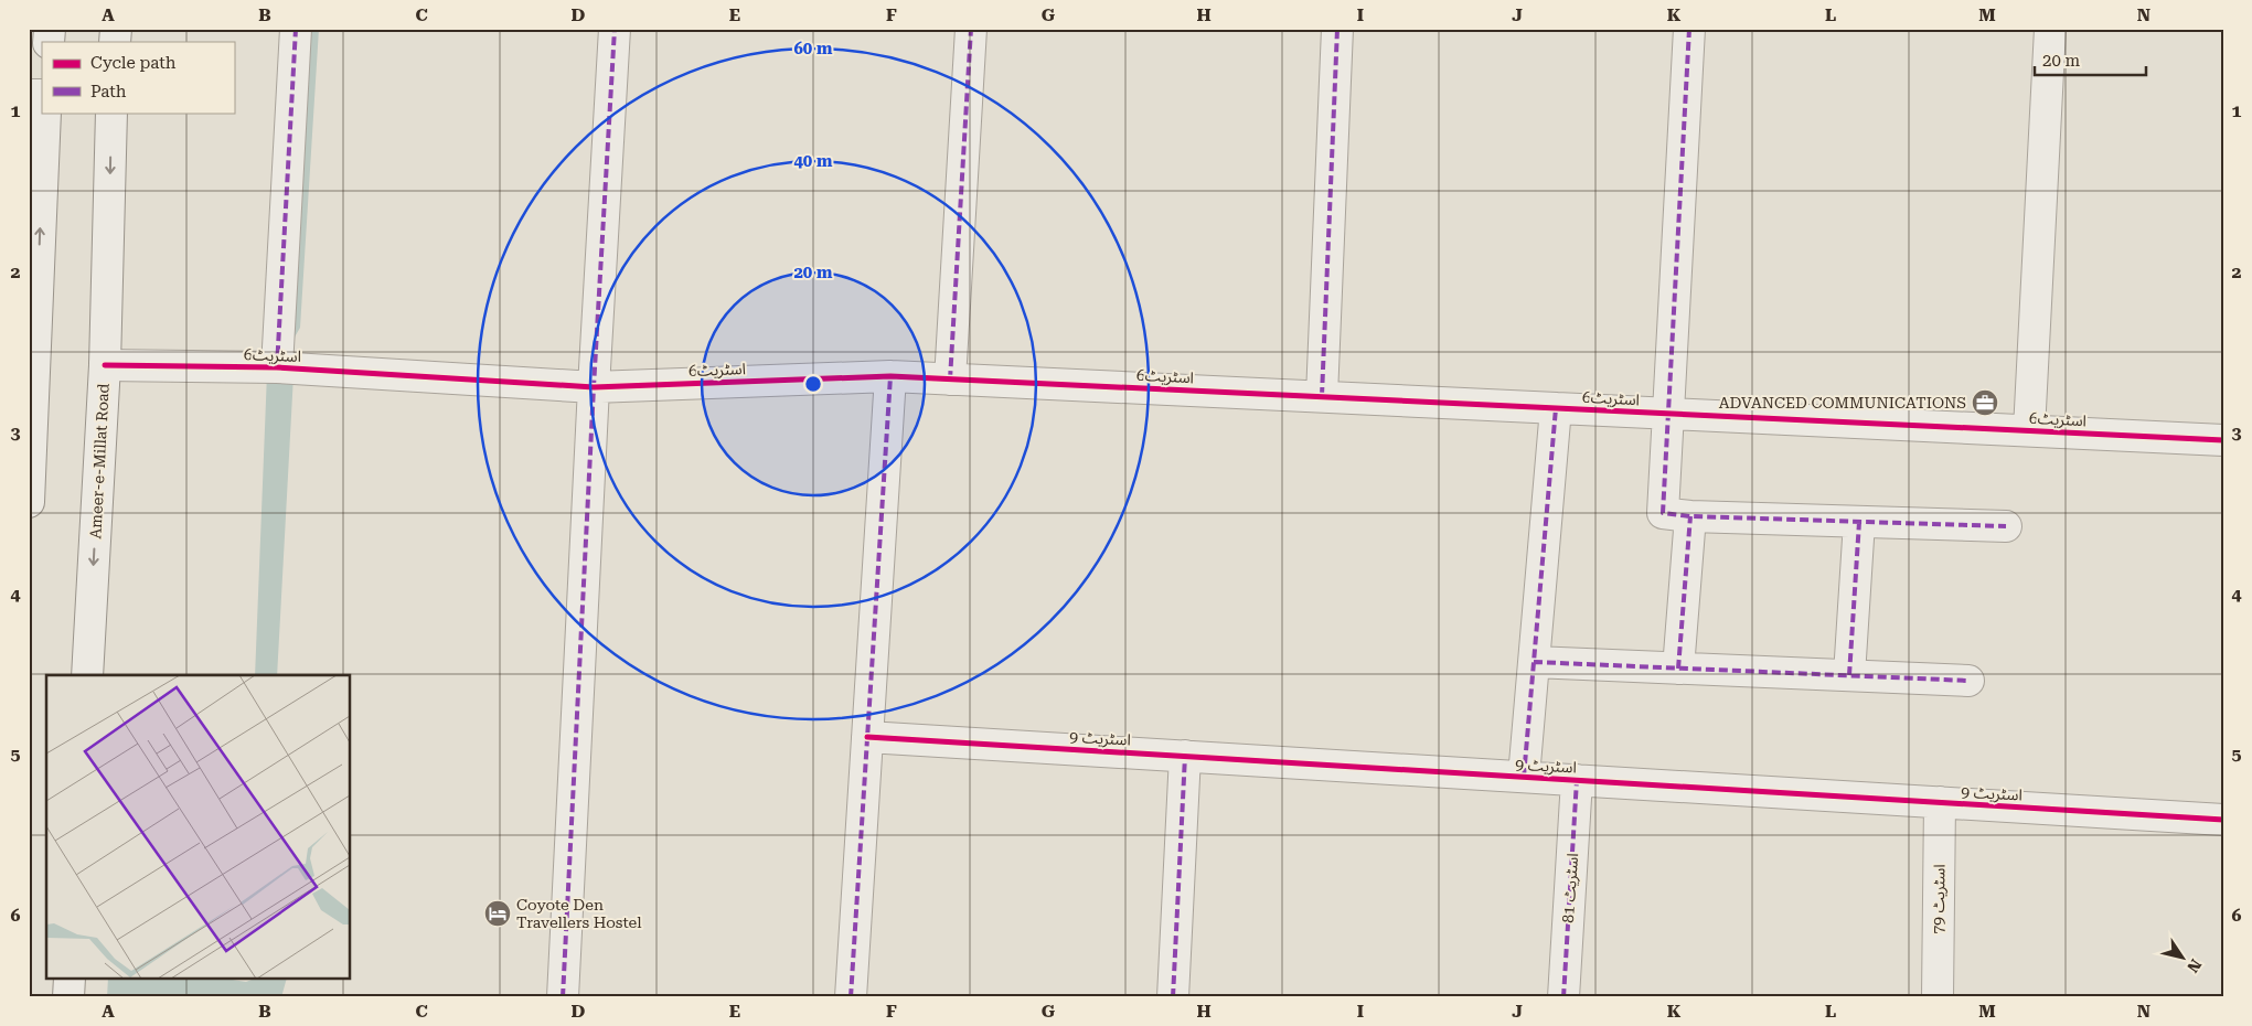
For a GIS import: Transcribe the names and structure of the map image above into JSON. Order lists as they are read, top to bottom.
{
  "streets": {
    "street": [
      "اسٹریٹ6",
      "Ameer-e-Millat Road",
      "اسٹریٹ 9",
      "اسٹریٹ 81",
      "اسٹریٹ 79"
    ]
  },
  "crossings": [
    ["اسٹریٹ6", "Ameer-e-Millat Road"],
    ["اسٹریٹ 9", "اسٹریٹ 81"],
    ["اسٹریٹ 9", "اسٹریٹ 79"]
  ],
  "places": {
    "office": ["ADVANCED COMMUNICATIONS"],
    "hotel": ["Coyote Den Travellers Hostel"]
  },
  "legend": ["Cycle path", "Path"],
  "scale_bar": "20 m",
  "north": "bottom right",
  "grid": {
    "columns": [
      "A",
      "B",
      "C",
      "D",
      "E",
      "F",
      "G",
      "H",
      "I",
      "J",
      "K",
      "L",
      "M",
      "N"
    ],
    "rows": [
      "1",
      "2",
      "3",
      "4",
      "5",
      "6"
    ]
  },
  "rings": ["60 m", "40 m", "20 m"]
}
